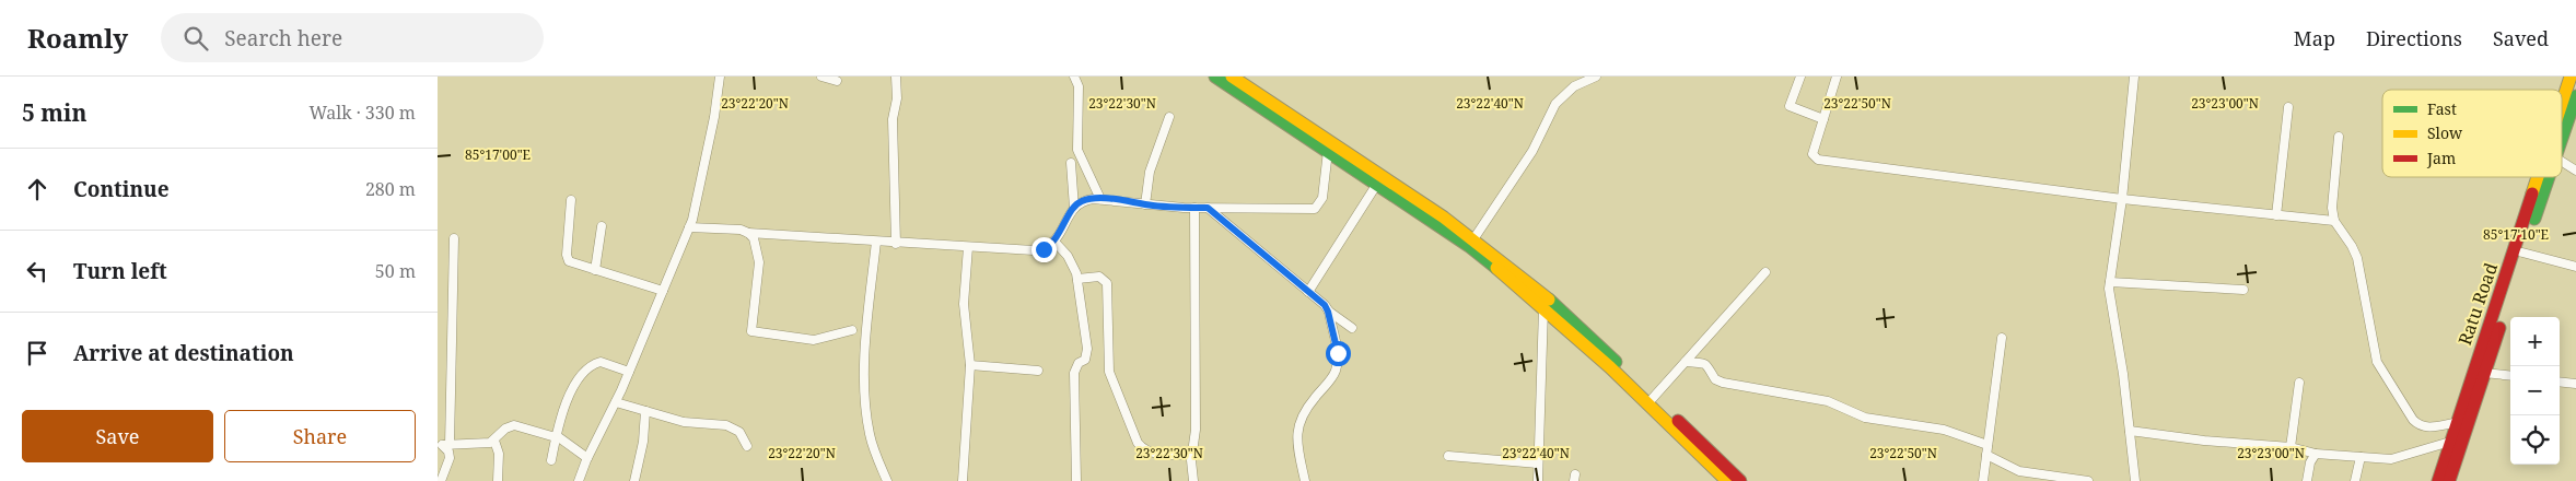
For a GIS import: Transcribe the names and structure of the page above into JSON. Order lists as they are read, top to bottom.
{
  "streets": {
    "street": ["Ratu Road"]
  },
  "legend": ["Fast", "Slow", "Jam"],
  "page": {
    "header": "Roamly",
    "search": "Search here",
    "nav": ["Map", "Directions", "Saved"],
    "heading": ["5 min", "Walk · 330 m"],
    "list": [
      ["Continue", "280 m"],
      ["Turn left", "50 m"],
      "Arrive at destination"
    ],
    "map_buttons": ["+", "−"],
    "buttons": ["Save", "Share"]
  },
  "coordinates": [
    "23°22'20\"N",
    "23°22'30\"N",
    "23°22'40\"N",
    "23°22'50\"N",
    "23°23'00\"N",
    "85°17'00\"E",
    "85°17'10\"E"
  ]
}
